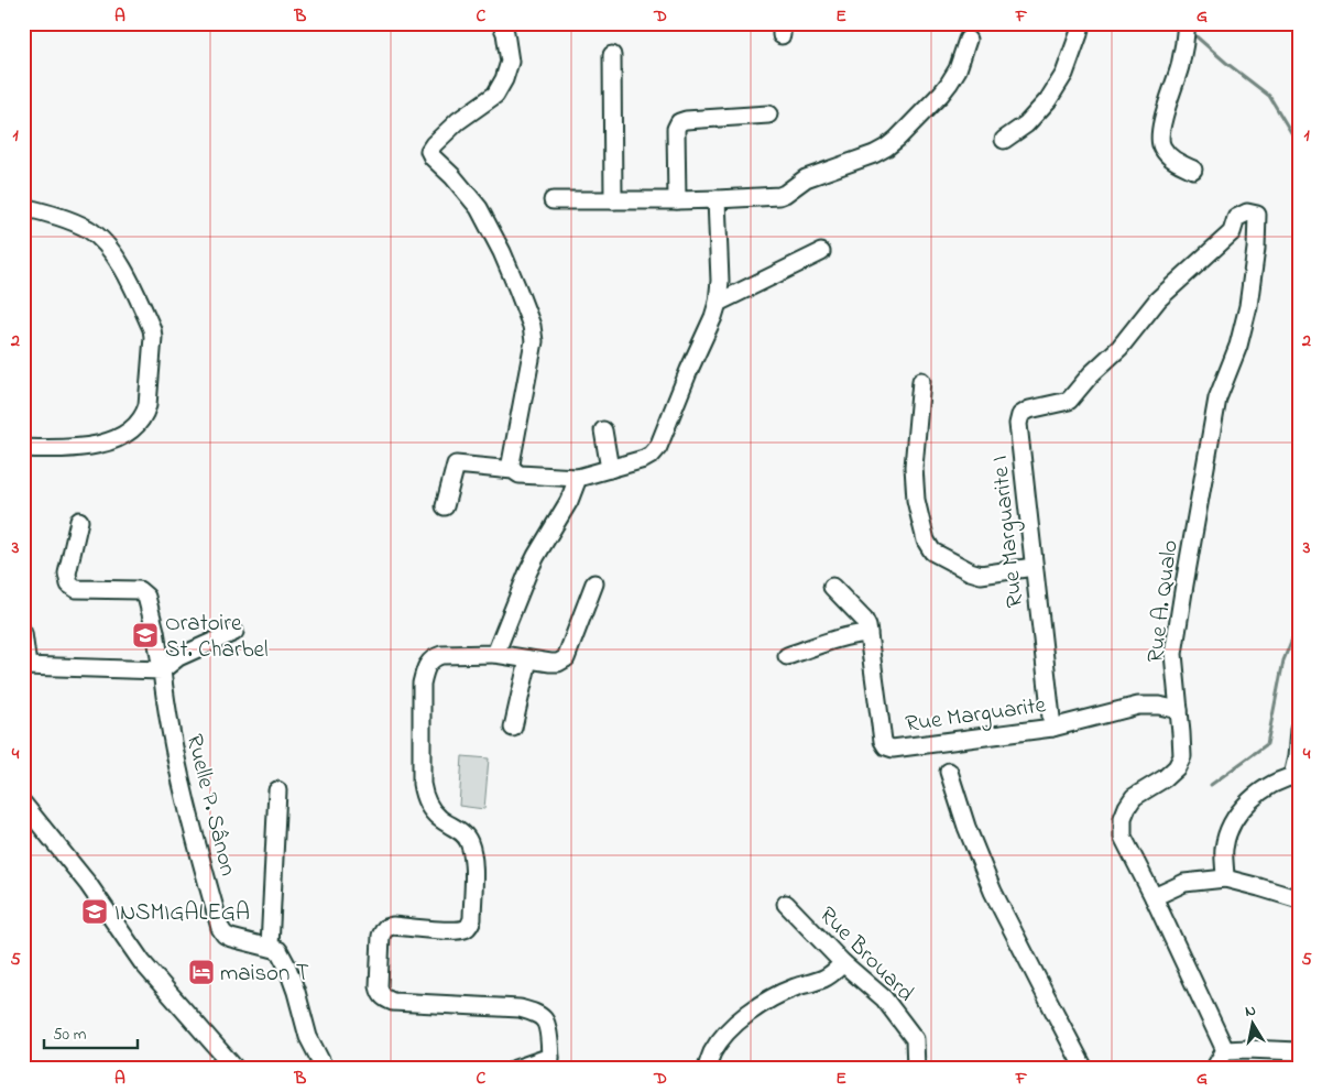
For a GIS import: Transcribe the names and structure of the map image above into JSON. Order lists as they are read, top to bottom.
{
  "streets": {
    "street": [
      "Rue Marguarite I",
      "Rue A. Qualo",
      "Rue Marguarite",
      "Ruelle P. Sânon",
      "Rue Brouard"
    ]
  },
  "crossings": [
    ["Rue Marguarite I", "Rue A. Qualo"],
    ["Rue Marguarite I", "Rue Marguarite"],
    ["Rue A. Qualo", "Rue Marguarite"]
  ],
  "places": {
    "school or university": ["Oratoire St. Charbel", "INSMIGALEGA"],
    "hotel": ["maison T"]
  },
  "scale_bar": "50 m",
  "north": "top",
  "grid": {
    "columns": [
      "A",
      "B",
      "C",
      "D",
      "E",
      "F",
      "G"
    ],
    "rows": [
      "1",
      "2",
      "3",
      "4",
      "5"
    ]
  }
}
